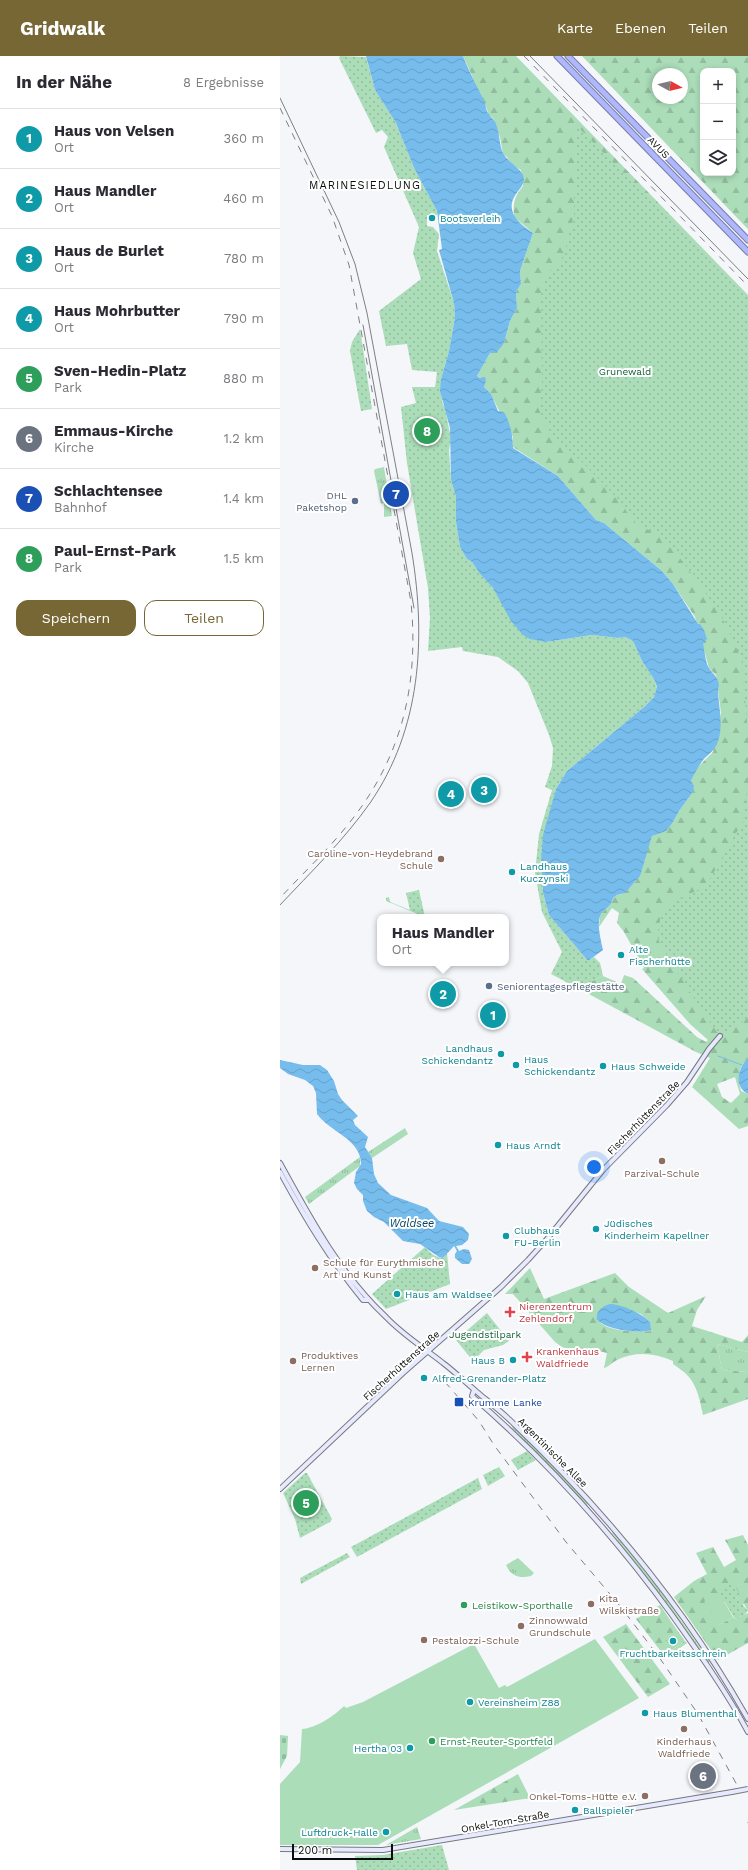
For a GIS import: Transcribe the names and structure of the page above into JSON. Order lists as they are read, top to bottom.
{
  "streets": {
    "highway": ["AVUS"],
    "main road": ["Fischerhüttenstraße", "Argentinische Allee", "Onkel-Tom-Straße"]
  },
  "crossings": [
    ["Fischerhüttenstraße", "Argentinische Allee"]
  ],
  "districts": ["MARINESIEDLUNG"],
  "water": ["Waldsee"],
  "parks": ["Grunewald", "Jugendstilpark"],
  "places": {
    "other": [
      "Bootsverleih",
      "DHL Paketshop",
      "Caroline-von-Heydebrand Schule",
      "Landhaus Kuczynski",
      "Alte Fischerhütte",
      "Seniorentagespflegestätte",
      "Landhaus Schickendantz",
      "Haus Schickendantz",
      "Haus Schweide",
      "Haus Arndt",
      "Parzival-Schule",
      "Jüdisches Kinderheim Kapellner",
      "Clubhaus FU-Berlin",
      "Schule für Eurythmische Art und Kunst",
      "Haus am Waldsee",
      "Haus B",
      "Produktives Lernen",
      "Alfred-Grenander-Platz",
      "Kita Wilskistraße",
      "Leistikow-Sporthalle",
      "Zinnowwald Grundschule",
      "Pestalozzi-Schule",
      "Fruchtbarkeitsschrein",
      "Vereinsheim Z88",
      "Haus Blumenthal",
      "Kinderhaus Waldfriede",
      "Ernst-Reuter-Sportfeld",
      "Hertha 03",
      "Onkel-Toms-Hütte e.V.",
      "Ballspieler",
      "Luftdruck-Halle"
    ],
    "health": ["Nierenzentrum Zehlendorf", "Krankenhaus Waldfriede"],
    "transit": ["Krumme Lanke"]
  },
  "scale_bar": "200 m",
  "north": "right",
  "page": {
    "header": "Gridwalk",
    "nav": ["Karte", "Ebenen", "Teilen"],
    "heading": ["In der Nähe", "8 Ergebnisse"],
    "map_buttons": ["+", "−"],
    "list": [
      {
        "mark": "1",
        "name": "Haus von Velsen",
        "note": "Ort",
        "value": "360 m"
      },
      {
        "mark": "2",
        "name": "Haus Mandler",
        "note": "Ort",
        "value": "460 m"
      },
      {
        "mark": "3",
        "name": "Haus de Burlet",
        "note": "Ort",
        "value": "780 m"
      },
      {
        "mark": "4",
        "name": "Haus Mohrbutter",
        "note": "Ort",
        "value": "790 m"
      },
      {
        "mark": "5",
        "name": "Sven-Hedin-Platz",
        "note": "Park",
        "value": "880 m"
      },
      {
        "mark": "6",
        "name": "Emmaus-Kirche",
        "note": "Kirche",
        "value": "1.2 km"
      },
      {
        "mark": "7",
        "name": "Schlachtensee",
        "note": "Bahnhof",
        "value": "1.4 km"
      },
      {
        "mark": "8",
        "name": "Paul-Ernst-Park",
        "note": "Park",
        "value": "1.5 km"
      }
    ],
    "pins": [
      "8",
      "7",
      "3",
      "4",
      "2",
      "1",
      "5",
      "6"
    ],
    "buttons": ["Speichern", "Teilen"],
    "popup": ["Haus Mandler", "Ort"],
    "scale": "200 m"
  }
}
